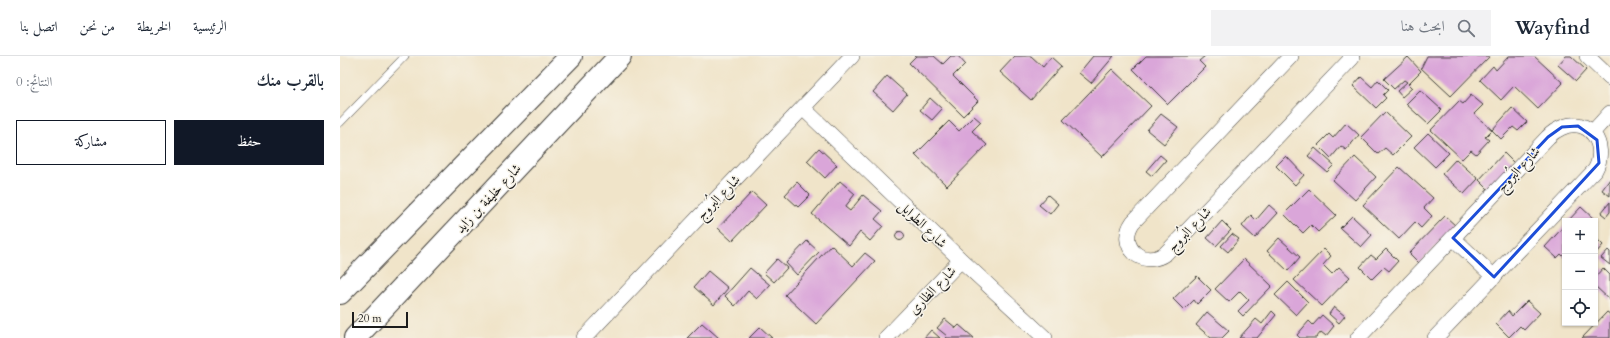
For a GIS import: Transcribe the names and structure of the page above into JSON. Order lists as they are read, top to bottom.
{
  "streets": {
    "highway": ["شارع خليفة بن زايد"],
    "street": ["شارع البُروج", "شارع الطوايل", "شارع الظاري"]
  },
  "crossings": [
    ["شارع البُروج", "شارع الطوايل"],
    ["شارع الطوايل", "شارع الظاري"]
  ],
  "scale_bar": "20 m",
  "page": {
    "header": "Wayfind",
    "search": "ابحث هنا",
    "nav": [
      "الرئيسية",
      "الخريطة",
      "من نحن",
      "اتصل بنا"
    ],
    "heading": ["بالقرب منك", "النتائج: 0"],
    "buttons": ["حفظ", "مشاركة"],
    "map_buttons": ["+", "−"],
    "scale": "20 m"
  }
}
